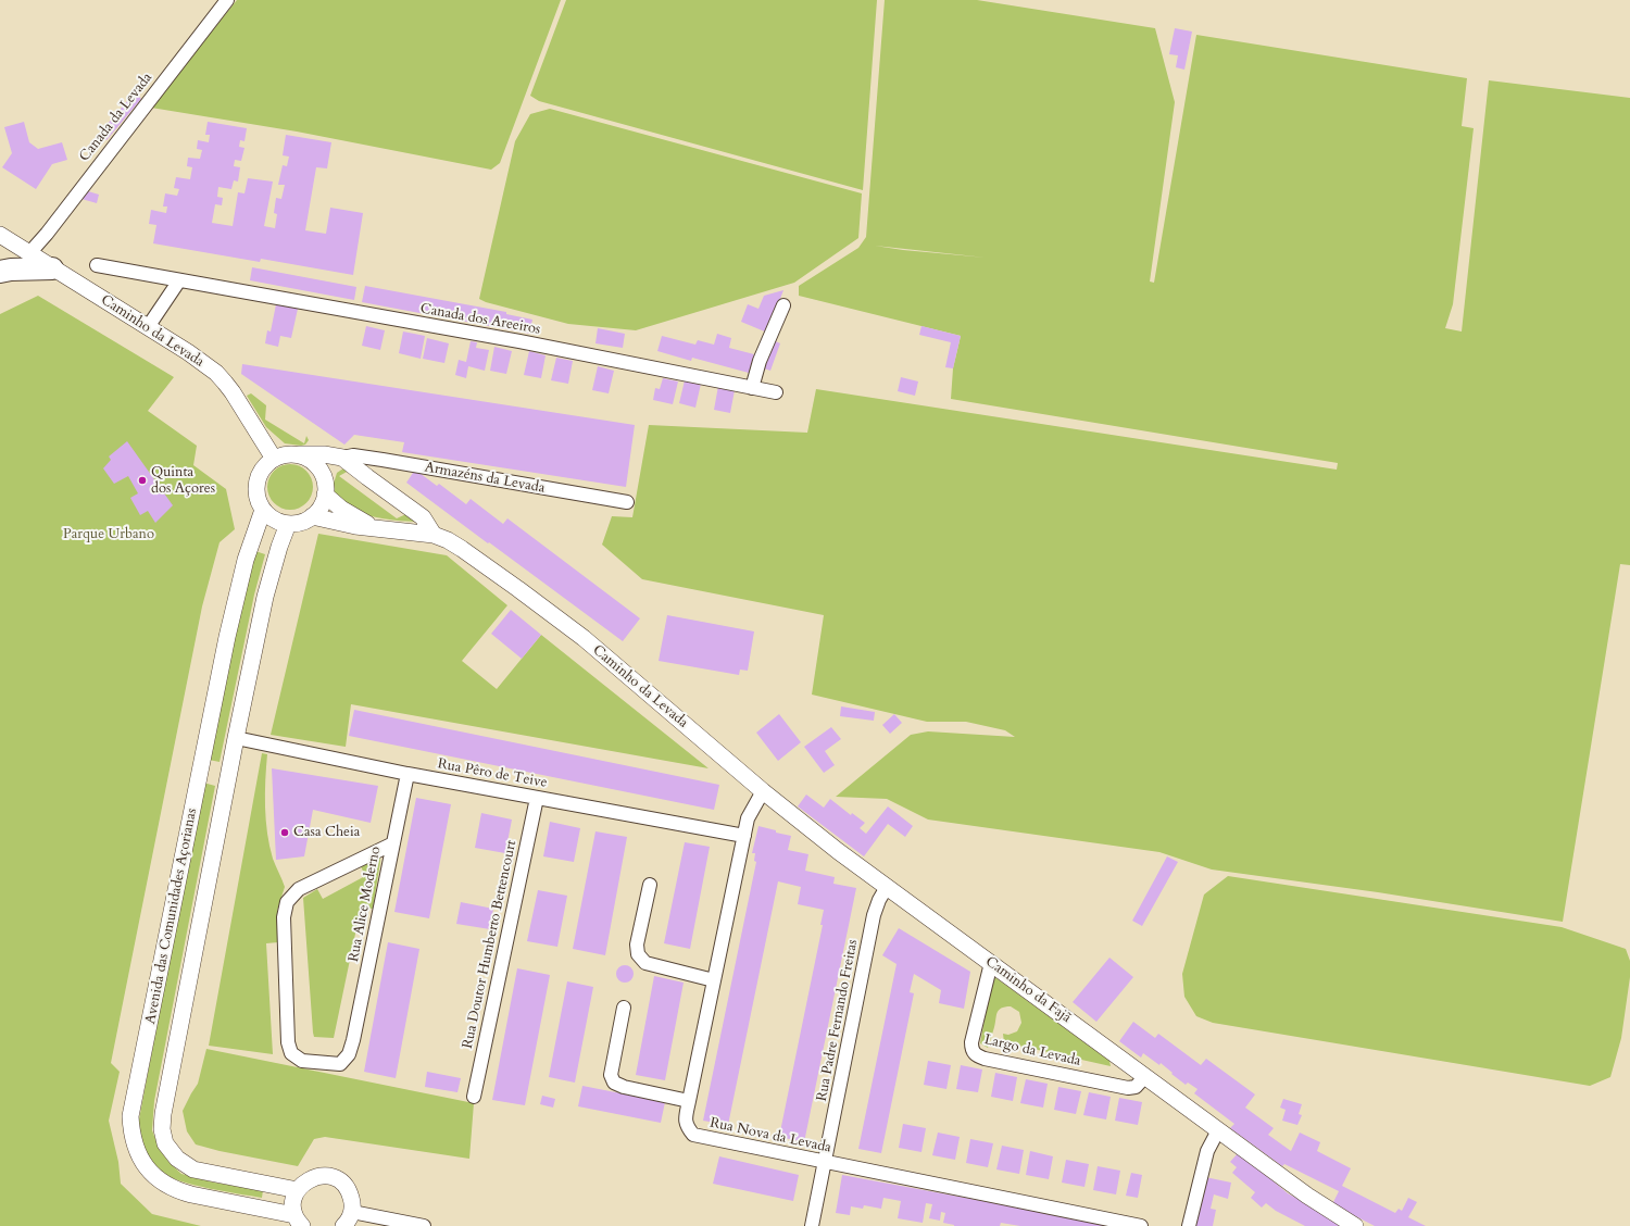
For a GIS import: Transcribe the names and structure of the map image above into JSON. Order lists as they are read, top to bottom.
{
  "streets": {
    "street": [
      "Canada da Levada",
      "Canada dos Areeiros",
      "Caminho da Levada",
      "Armazéns da Levada",
      "Rua Pêro de Teive",
      "Rua Alice Moderno",
      "Avenida das Comunidades Açorianas",
      "Rua Doutor Humberto Bettencourt",
      "Caminho da Fajã",
      "Rua Padre Fernando Freitas",
      "Largo da Levada",
      "Rua Nova da Levada"
    ]
  },
  "crossings": [
    ["Canada da Levada", "Caminho da Levada"],
    ["Caminho da Levada", "Armazéns da Levada"],
    ["Caminho da Levada", "Avenida das Comunidades Açorianas"],
    ["Caminho da Levada", "Caminho da Fajã"],
    ["Caminho da Levada", "Rua Nova da Levada"],
    ["Armazéns da Levada", "Avenida das Comunidades Açorianas"],
    ["Rua Pêro de Teive", "Rua Alice Moderno"],
    ["Rua Pêro de Teive", "Avenida das Comunidades Açorianas"],
    ["Rua Pêro de Teive", "Rua Doutor Humberto Bettencourt"],
    ["Rua Pêro de Teive", "Rua Nova da Levada"],
    ["Caminho da Fajã", "Rua Padre Fernando Freitas"],
    ["Caminho da Fajã", "Largo da Levada"],
    ["Rua Padre Fernando Freitas", "Rua Nova da Levada"]
  ],
  "parks": ["Parque Urbano"],
  "places": ["Quinta dos Açores", "Casa Cheia"]
}
